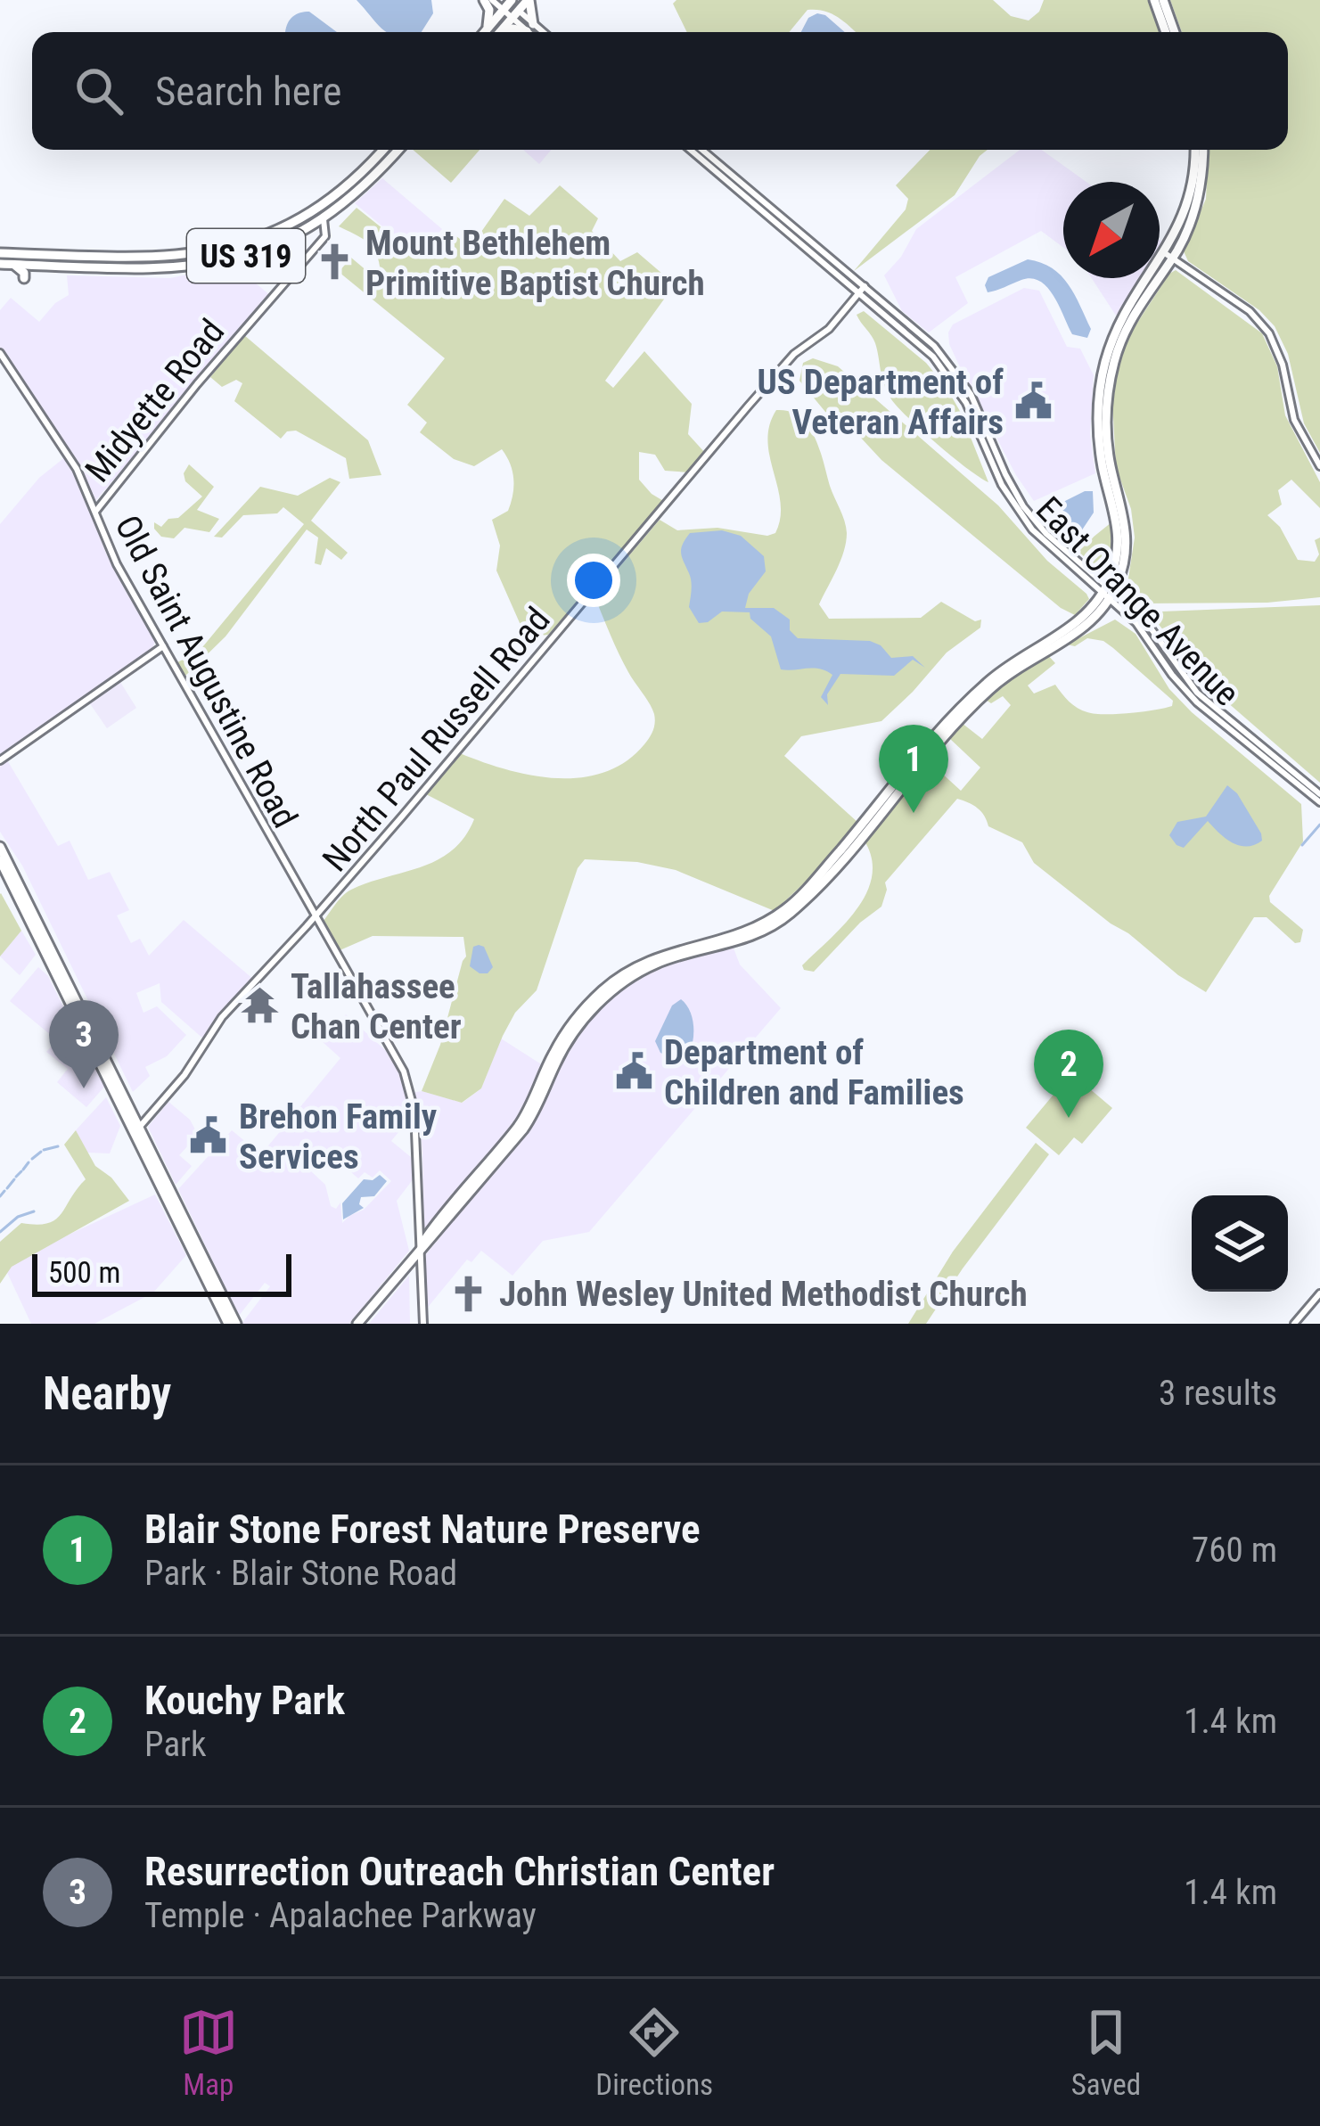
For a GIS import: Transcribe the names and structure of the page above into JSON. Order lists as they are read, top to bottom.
{
  "streets": {
    "main road": ["US 319"],
    "street": [
      "Midyette Road",
      "East Orange Avenue",
      "Old Saint Augustine Road",
      "North Paul Russell Road"
    ]
  },
  "crossings": [
    ["US 319", "Midyette Road"],
    ["Midyette Road", "Old Saint Augustine Road"],
    ["East Orange Avenue", "North Paul Russell Road"],
    ["Old Saint Augustine Road", "North Paul Russell Road"]
  ],
  "places": {
    "church": ["Mount Bethlehem Primitive Baptist Church", "John Wesley United Methodist Church"],
    "public building": ["US Department of Veteran Affairs", "Department of Children and Families", "Brehon Family Services"],
    "temple": ["Tallahassee Chan Center"]
  },
  "scale_bar": "500 m",
  "north": "bottom left",
  "page": {
    "search": "Search here",
    "pins": ["1", "3", "2"],
    "scale": "500 m",
    "heading": ["Nearby", "3 results"],
    "list": [
      {
        "mark": "1",
        "name": "Blair Stone Forest Nature Preserve",
        "note": "Park · Blair Stone Road",
        "value": "760 m"
      },
      {
        "mark": "2",
        "name": "Kouchy Park",
        "note": "Park",
        "value": "1.4 km"
      },
      {
        "mark": "3",
        "name": "Resurrection Outreach Christian Center",
        "note": "Temple · Apalachee Parkway",
        "value": "1.4 km"
      }
    ],
    "nav": ["Map", "Directions", "Saved"]
  }
}
